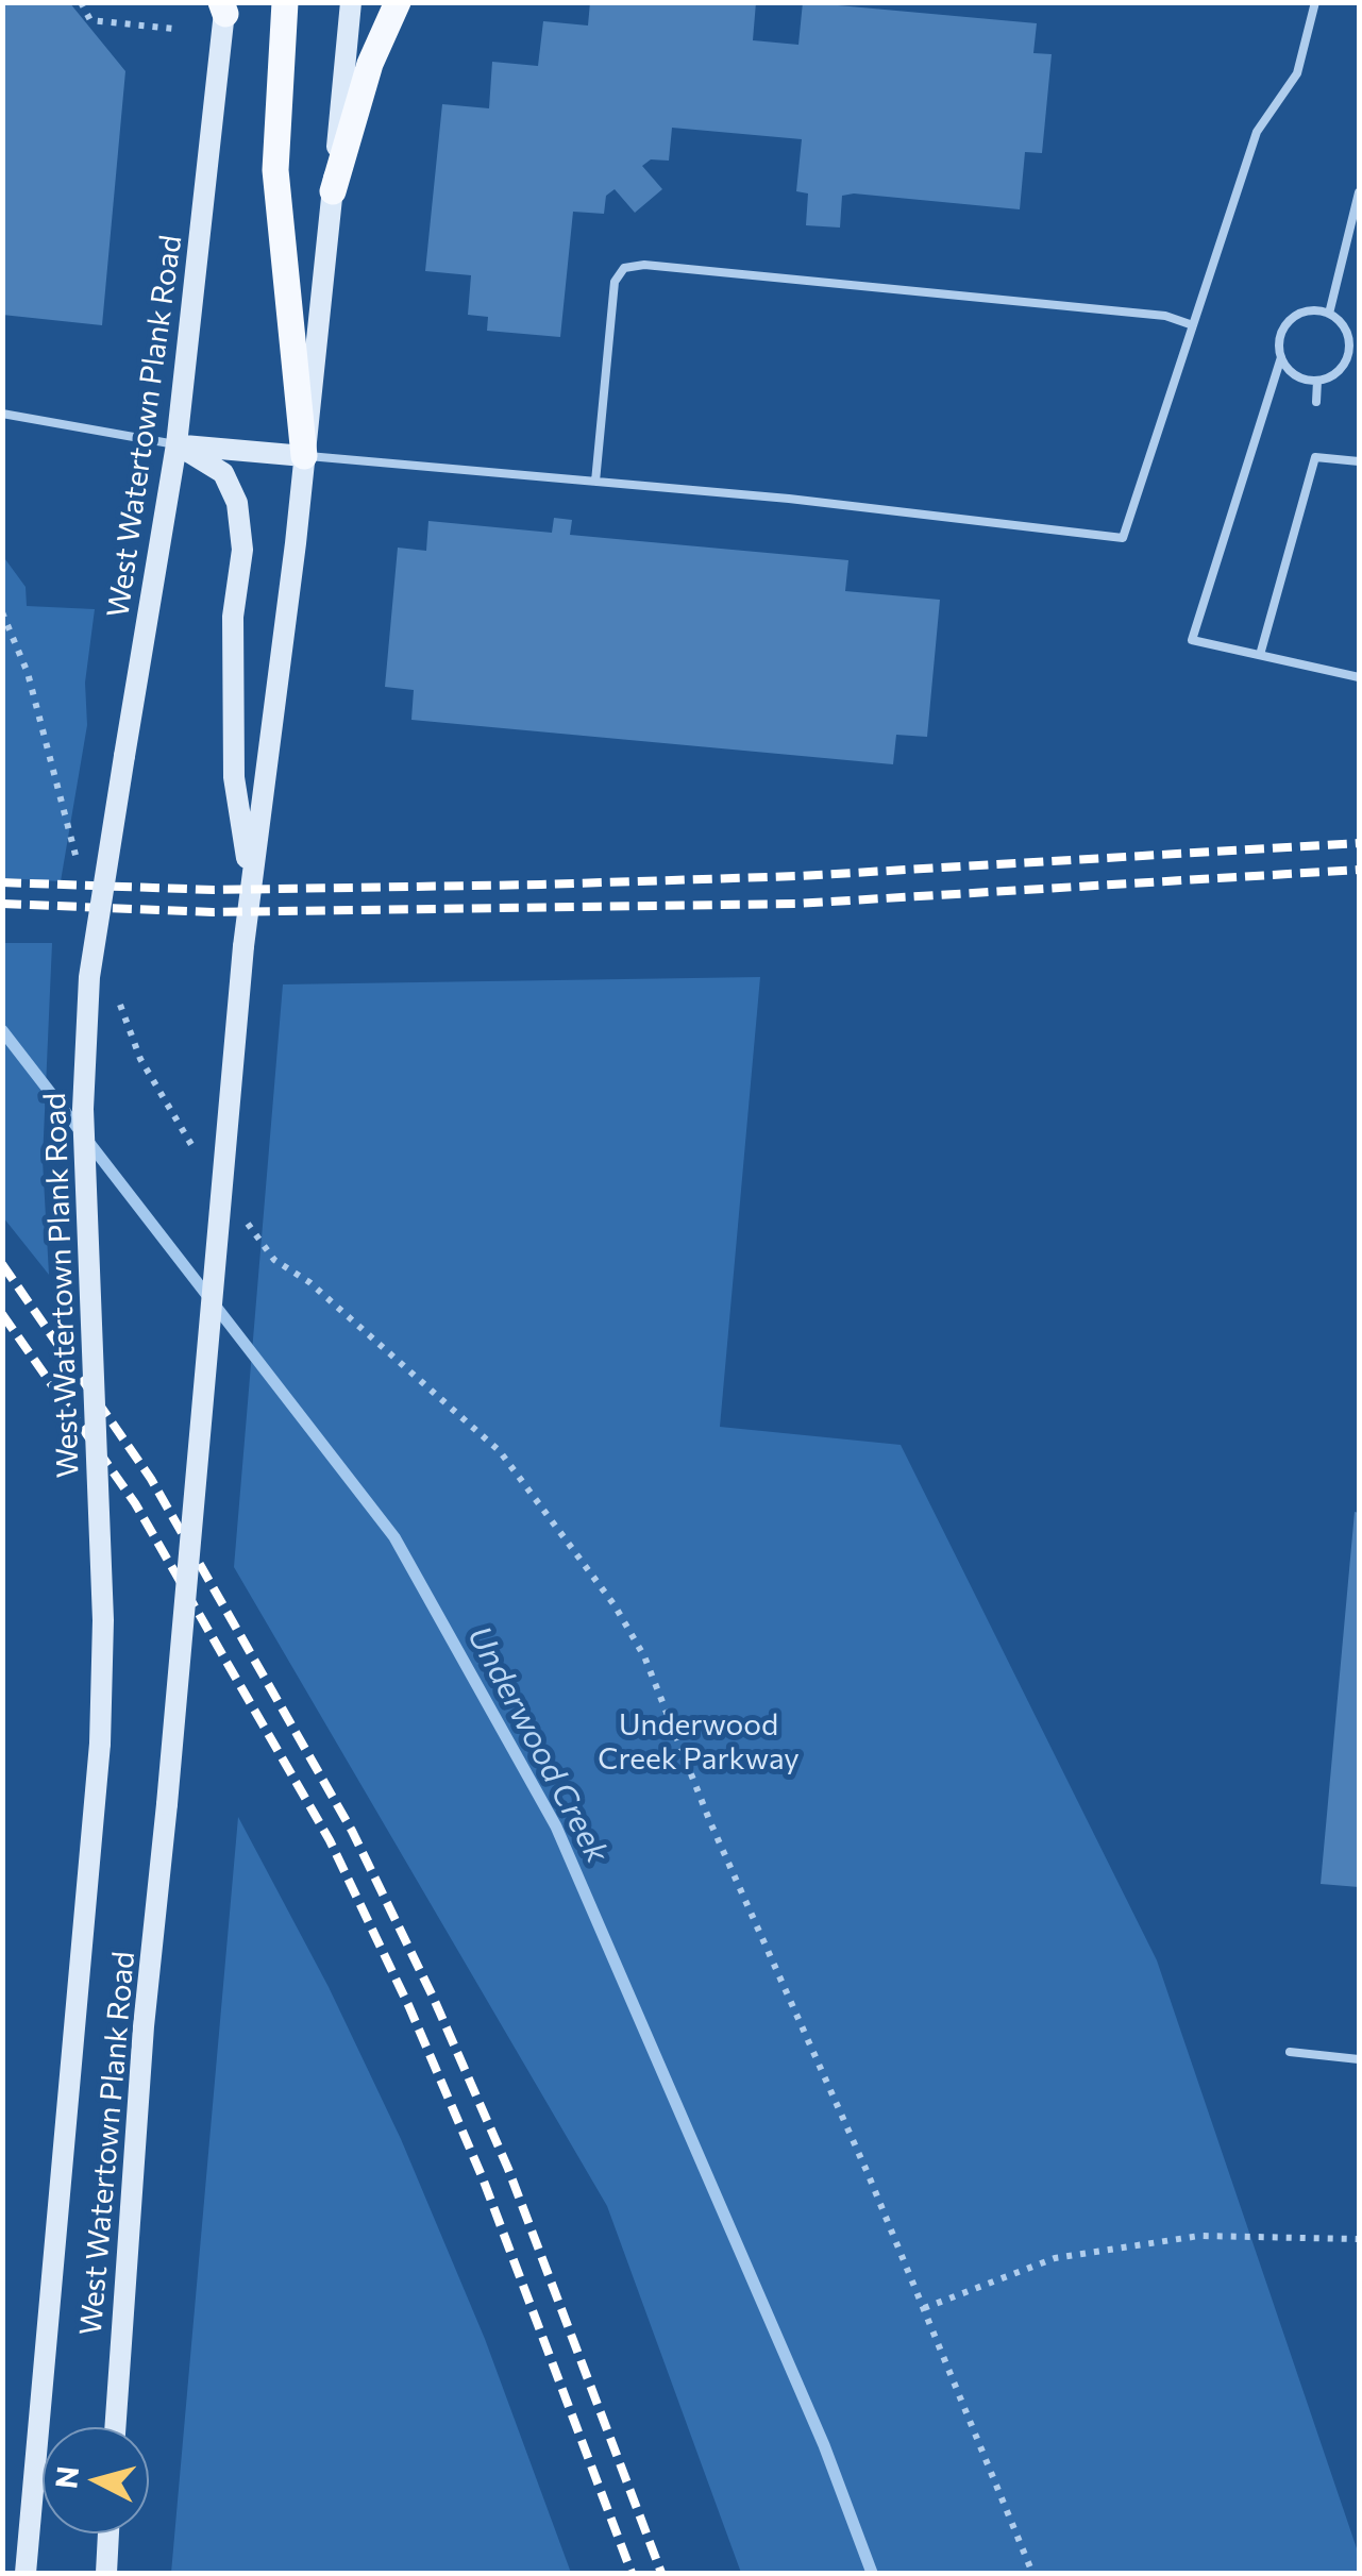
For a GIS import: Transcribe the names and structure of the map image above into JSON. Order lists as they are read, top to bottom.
{
  "streets": {
    "street": ["West Watertown Plank Road"]
  },
  "water": ["Underwood Creek"],
  "parks": ["Underwood Creek Parkway"],
  "north": "left"
}
